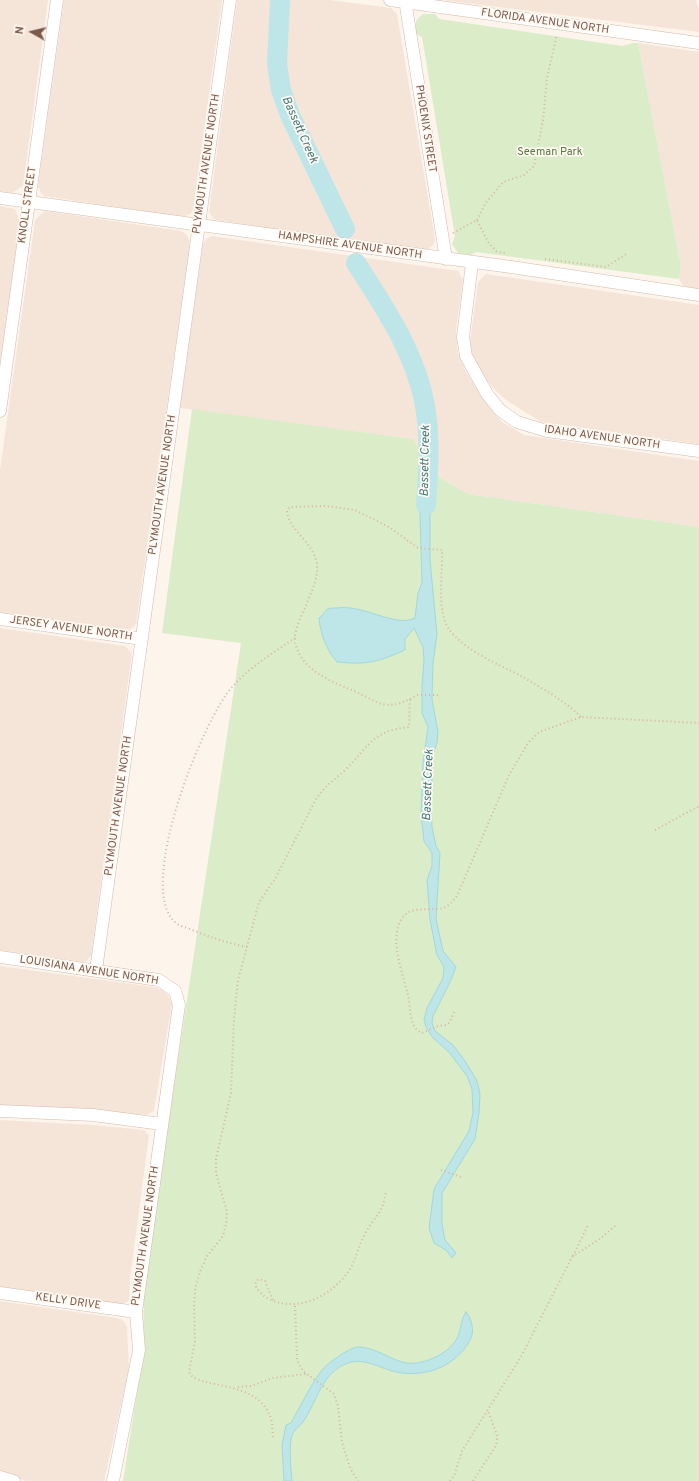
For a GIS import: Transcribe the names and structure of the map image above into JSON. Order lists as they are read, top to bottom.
{
  "streets": {
    "street": [
      "FLORIDA AVENUE NORTH",
      "PHOENIX STREET",
      "PLYMOUTH AVENUE NORTH",
      "KNOLL STREET",
      "HAMPSHIRE AVENUE NORTH",
      "IDAHO AVENUE NORTH",
      "JERSEY AVENUE NORTH",
      "LOUISIANA AVENUE NORTH",
      "KELLY DRIVE"
    ]
  },
  "crossings": [
    ["FLORIDA AVENUE NORTH", "PHOENIX STREET"],
    ["PHOENIX STREET", "HAMPSHIRE AVENUE NORTH"],
    ["PLYMOUTH AVENUE NORTH", "HAMPSHIRE AVENUE NORTH"],
    ["PLYMOUTH AVENUE NORTH", "JERSEY AVENUE NORTH"],
    ["PLYMOUTH AVENUE NORTH", "LOUISIANA AVENUE NORTH"],
    ["PLYMOUTH AVENUE NORTH", "KELLY DRIVE"],
    ["KNOLL STREET", "HAMPSHIRE AVENUE NORTH"],
    ["HAMPSHIRE AVENUE NORTH", "IDAHO AVENUE NORTH"]
  ],
  "water": ["Bassett Creek"],
  "parks": ["Seeman Park"],
  "north": "left"
}
